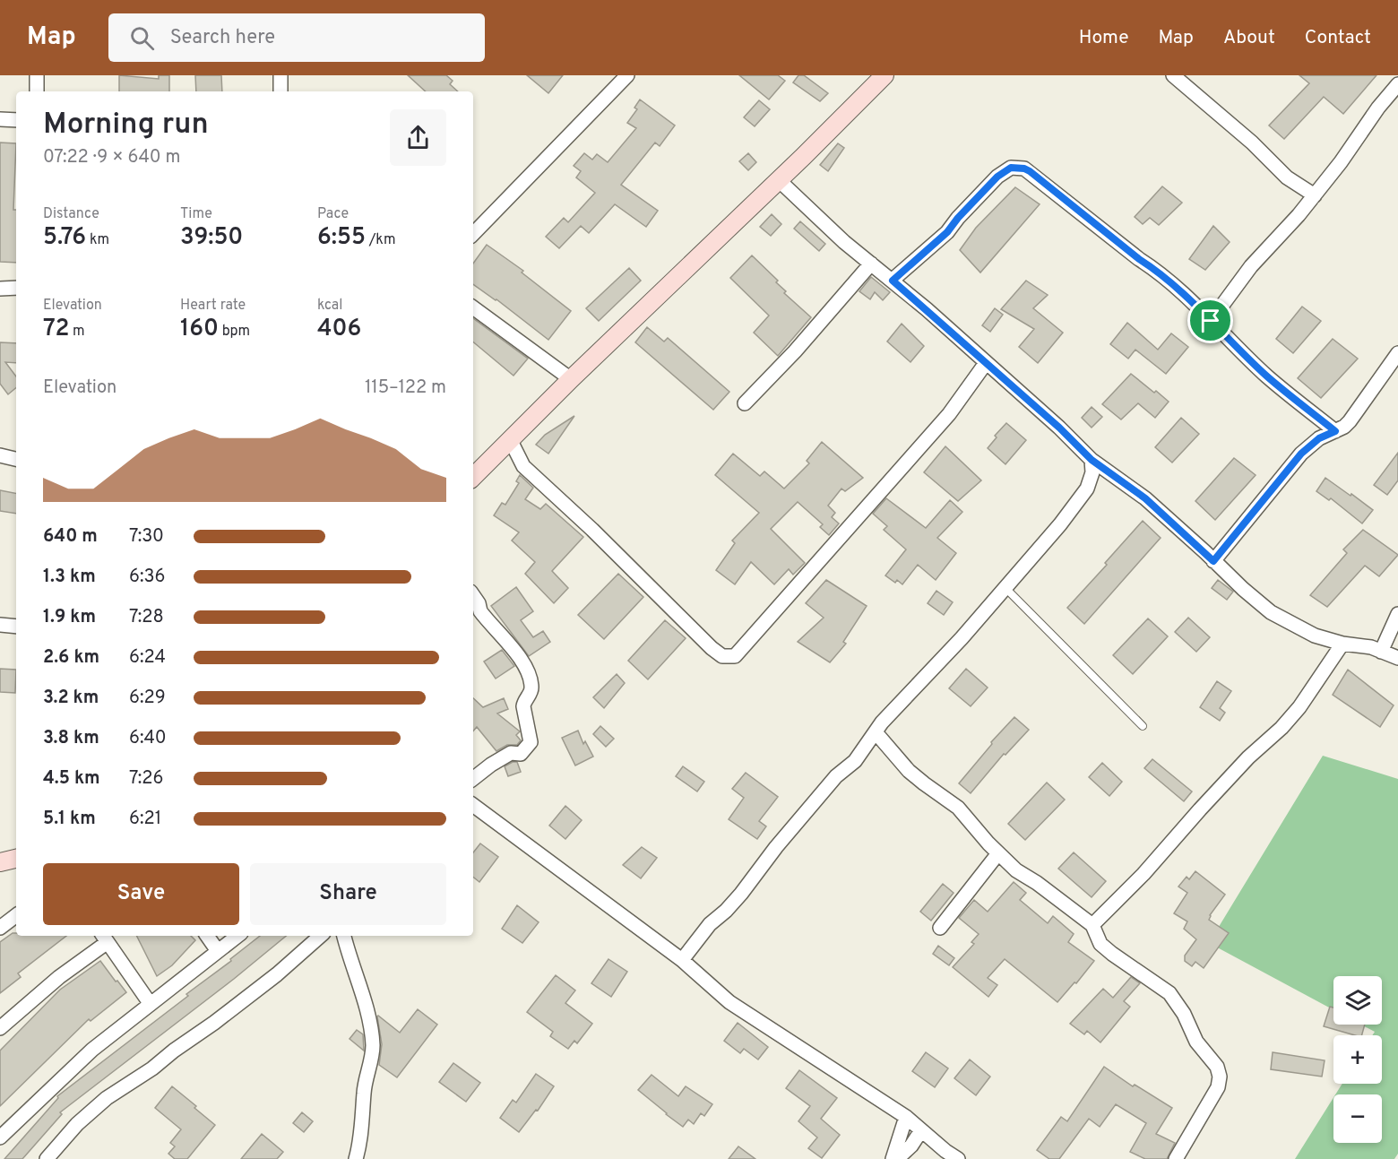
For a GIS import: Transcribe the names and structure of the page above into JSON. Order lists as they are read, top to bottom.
{
  "page": {
    "header": "Map",
    "search": "Search here",
    "nav": [
      "Home",
      "Map",
      "About",
      "Contact"
    ],
    "heading": ["Morning run", "07:22 · 9 × 640 m"],
    "stats": [
      ["Distance", "5.76 km"],
      ["Time", "39:50"],
      ["Pace", "6:55 /km"],
      ["Elevation", "72 m"],
      ["Heart rate", "160 bpm"],
      ["kcal", "406"]
    ],
    "chart": ["Elevation", "115–122 m"],
    "list": [
      {
        "name": "640 m",
        "note": "7:30"
      },
      {
        "name": "1.3 km",
        "note": "6:36"
      },
      {
        "name": "1.9 km",
        "note": "7:28"
      },
      {
        "name": "2.6 km",
        "note": "6:24"
      },
      {
        "name": "3.2 km",
        "note": "6:29"
      },
      {
        "name": "3.8 km",
        "note": "6:40"
      },
      {
        "name": "4.5 km",
        "note": "7:26"
      },
      {
        "name": "5.1 km",
        "note": "6:21"
      }
    ],
    "buttons": ["Save", "Share"],
    "map_buttons": ["+", "−"]
  }
}
